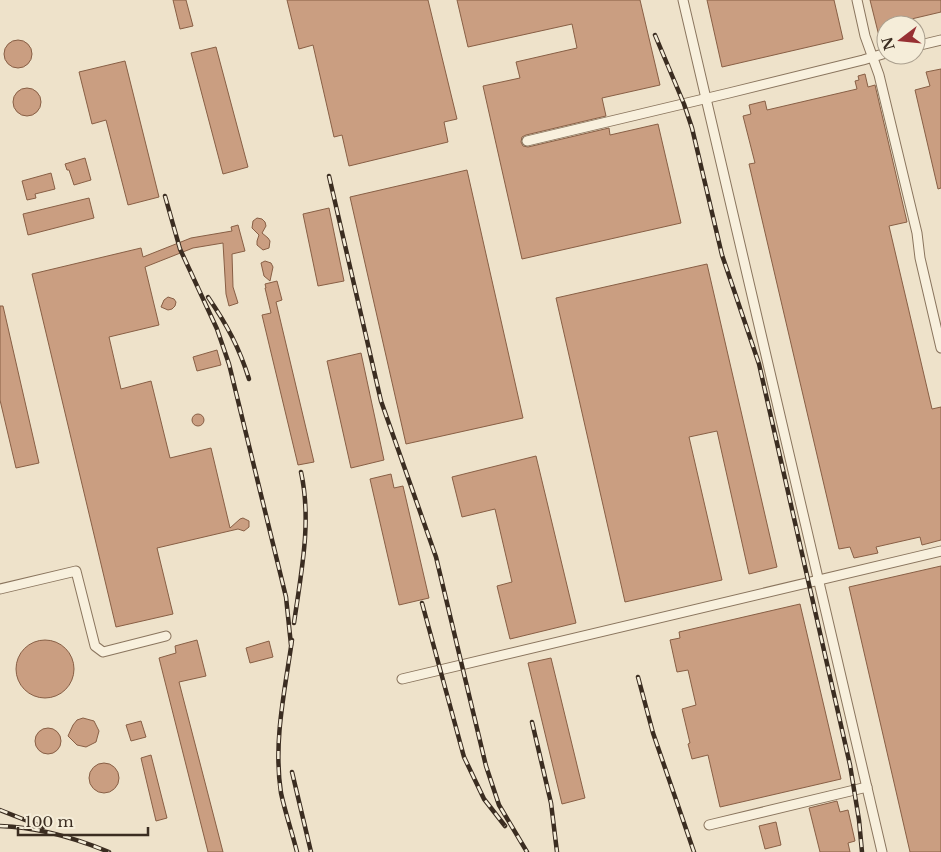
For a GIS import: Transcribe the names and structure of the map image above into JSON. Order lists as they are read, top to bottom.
{
  "scale_bar": "100 m",
  "north": "left"
}
